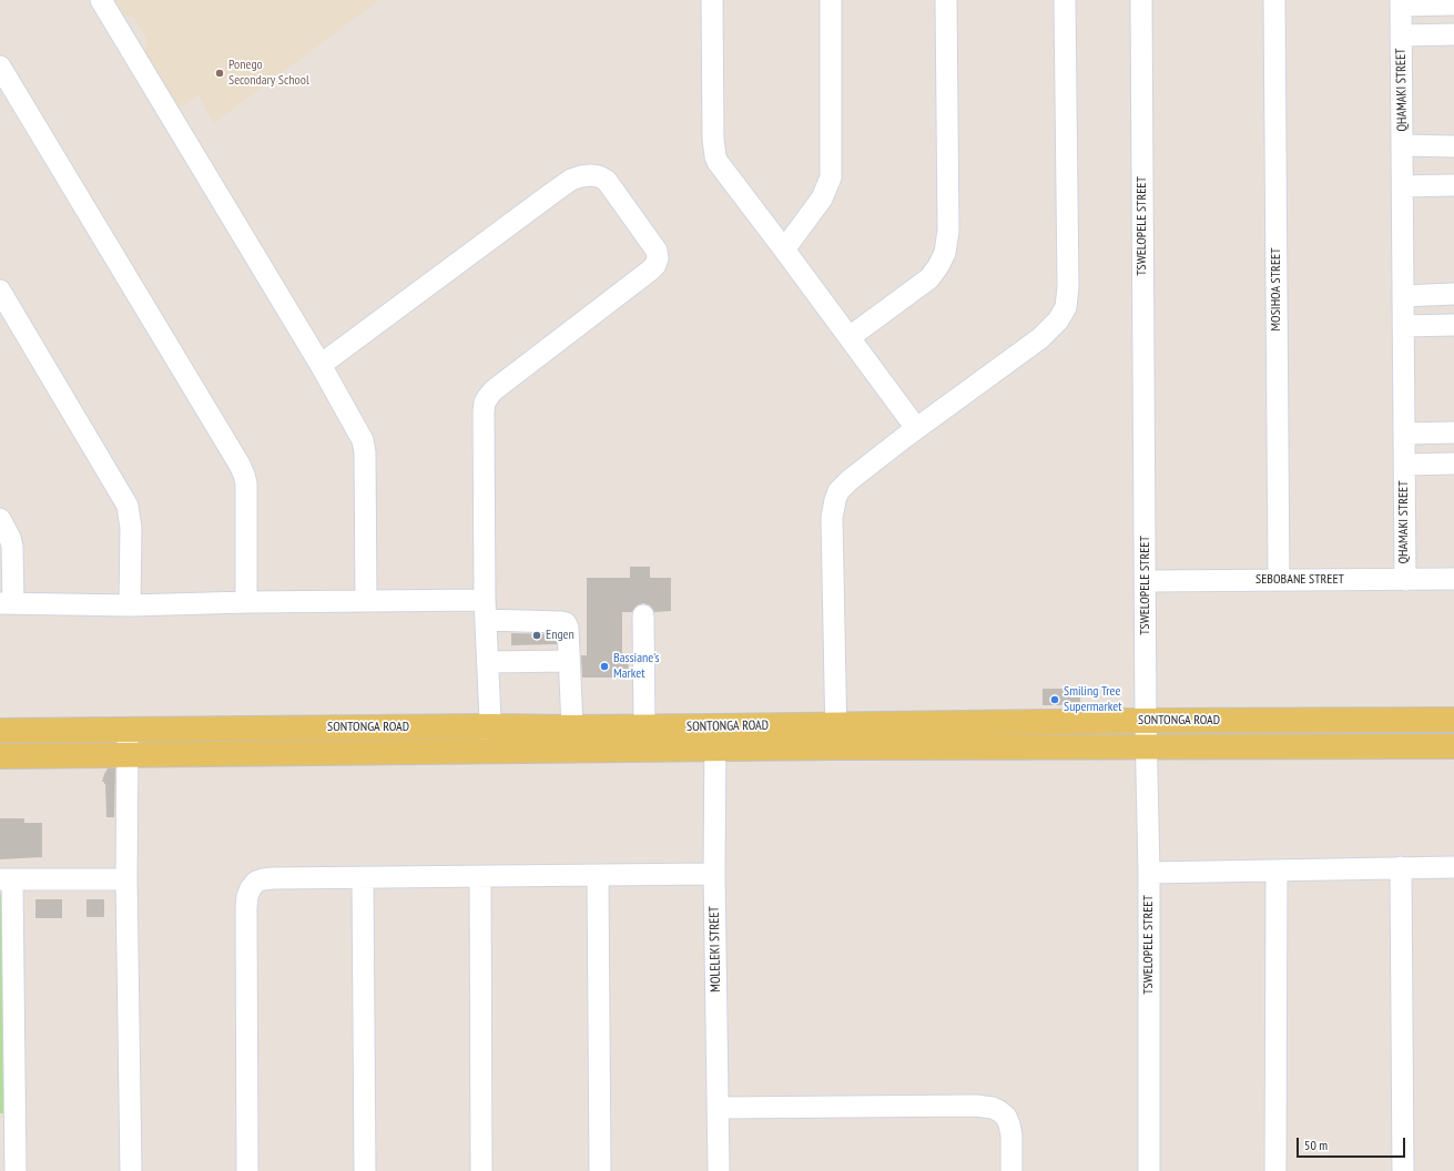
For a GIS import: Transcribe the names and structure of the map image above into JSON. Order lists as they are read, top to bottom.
{
  "streets": {
    "main road": ["SONTONGA ROAD"],
    "street": [
      "QHAMAKI STREET",
      "TSWELOPELE STREET",
      "MOSIHOA STREET",
      "SEBOBANE STREET",
      "MOLELEKI STREET"
    ]
  },
  "crossings": [
    ["QHAMAKI STREET", "SEBOBANE STREET"],
    ["TSWELOPELE STREET", "SEBOBANE STREET"],
    ["TSWELOPELE STREET", "SONTONGA ROAD"],
    ["MOSIHOA STREET", "SEBOBANE STREET"],
    ["SONTONGA ROAD", "MOLELEKI STREET"]
  ],
  "places": [
    "Ponego Secondary School",
    "Engen",
    "Bassiane's Market",
    "Smiling Tree Supermarket"
  ],
  "scale_bar": "50 m"
}
